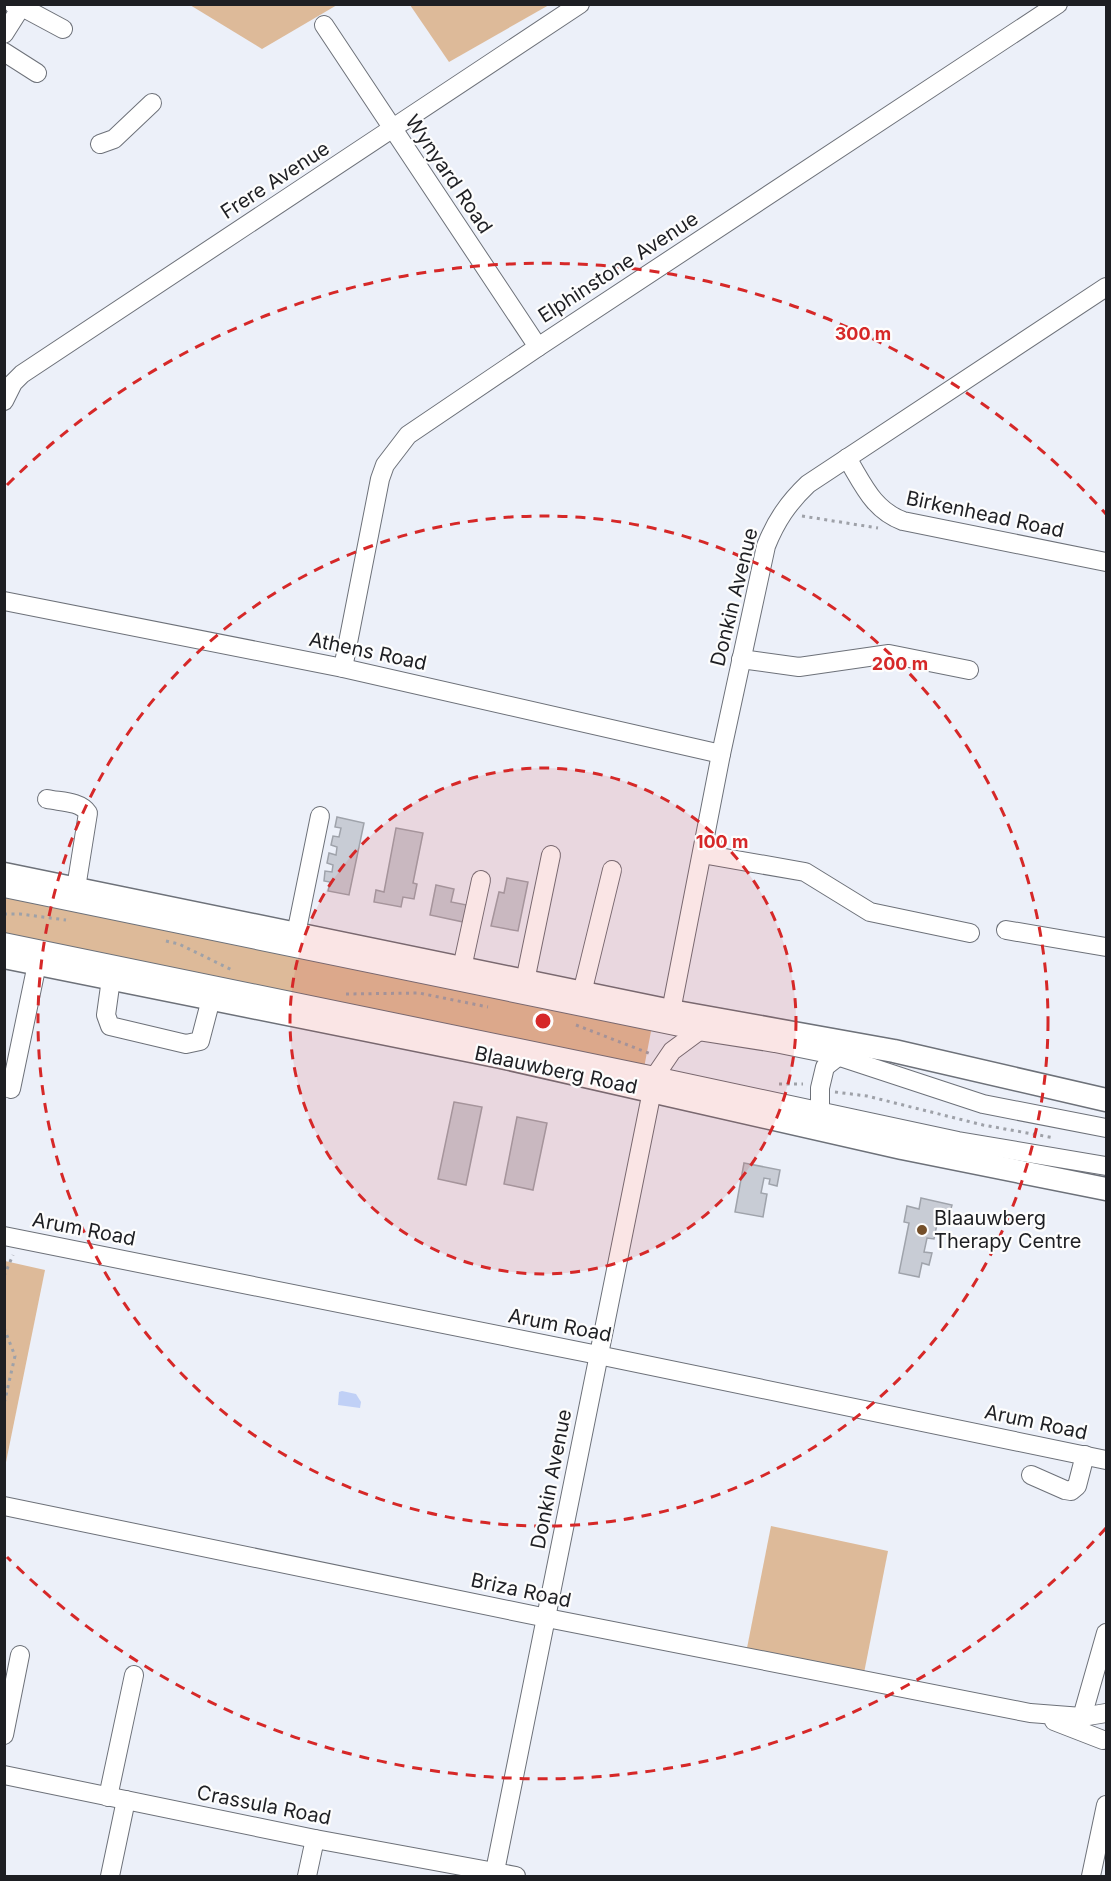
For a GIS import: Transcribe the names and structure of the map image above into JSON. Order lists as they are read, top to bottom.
{
  "streets": {
    "main road": ["Blaauwberg Road"],
    "street": [
      "Wynyard Road",
      "Frere Avenue",
      "Elphinstone Avenue",
      "Birkenhead Road",
      "Donkin Avenue",
      "Athens Road",
      "Arum Road",
      "Briza Road",
      "Crassula Road"
    ]
  },
  "crossings": [
    ["Wynyard Road", "Frere Avenue"],
    ["Wynyard Road", "Elphinstone Avenue"],
    ["Elphinstone Avenue", "Athens Road"],
    ["Birkenhead Road", "Donkin Avenue"],
    ["Donkin Avenue", "Athens Road"],
    ["Donkin Avenue", "Blaauwberg Road"],
    ["Donkin Avenue", "Arum Road"],
    ["Donkin Avenue", "Briza Road"],
    ["Donkin Avenue", "Crassula Road"]
  ],
  "places": ["Blaauwberg Therapy Centre"],
  "rings": ["300 m", "200 m", "100 m"]
}
